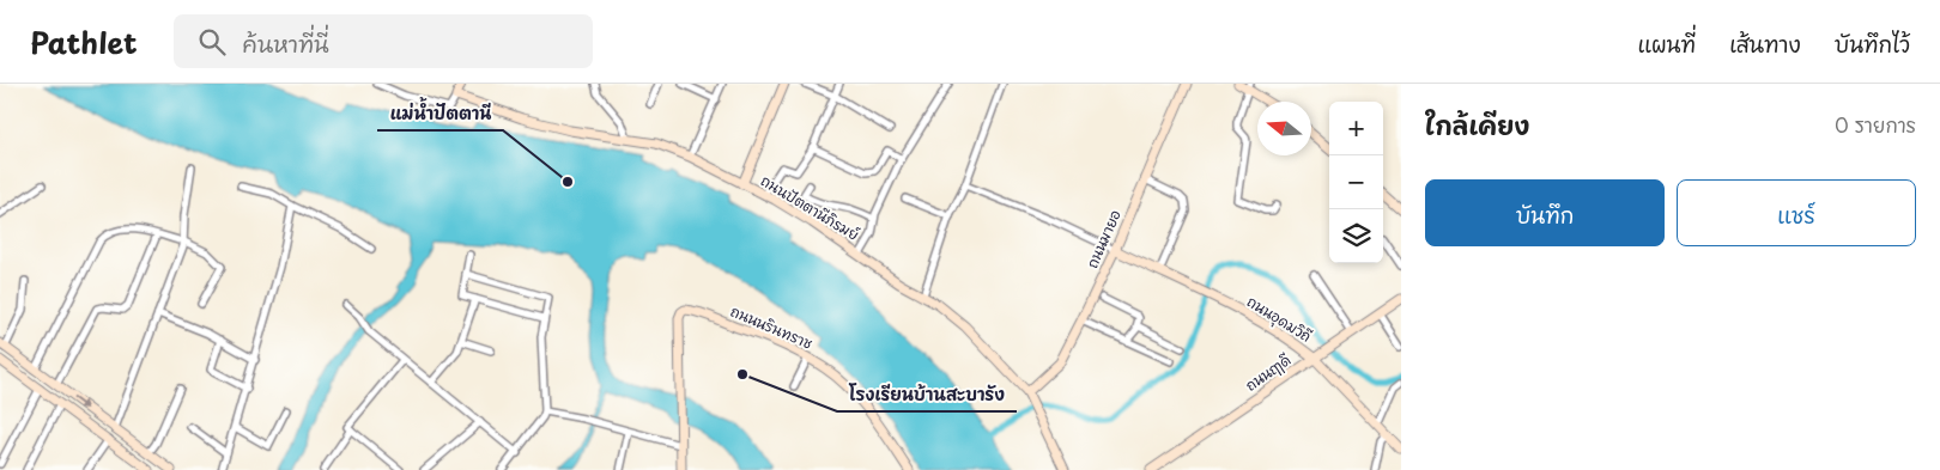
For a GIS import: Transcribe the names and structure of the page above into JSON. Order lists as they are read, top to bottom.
{
  "streets": {
    "street": [
      "ถนนปัตตานีภิรมย์",
      "ถนนมายอ",
      "ถนนอุดมวิถี",
      "ถนนนรินทราช",
      "ถนนฤๅดี"
    ]
  },
  "crossings": [
    ["ถนนปัตตานีภิรมย์", "ถนนมายอ"],
    ["ถนนมายอ", "ถนนอุดมวิถี"],
    ["ถนนอุดมวิถี", "ถนนฤๅดี"]
  ],
  "places": ["แม่น้ำปัตตานี", "โรงเรียนบ้านสะบารัง"],
  "north": "left",
  "page": {
    "header": "Pathlet",
    "search": "ค้นหาที่นี่",
    "nav": ["แผนที่", "เส้นทาง", "บันทึกไว้"],
    "heading": ["ใกล้เคียง", "0 รายการ"],
    "map_buttons": ["+", "−"],
    "buttons": ["บันทึก", "แชร์"]
  }
}
